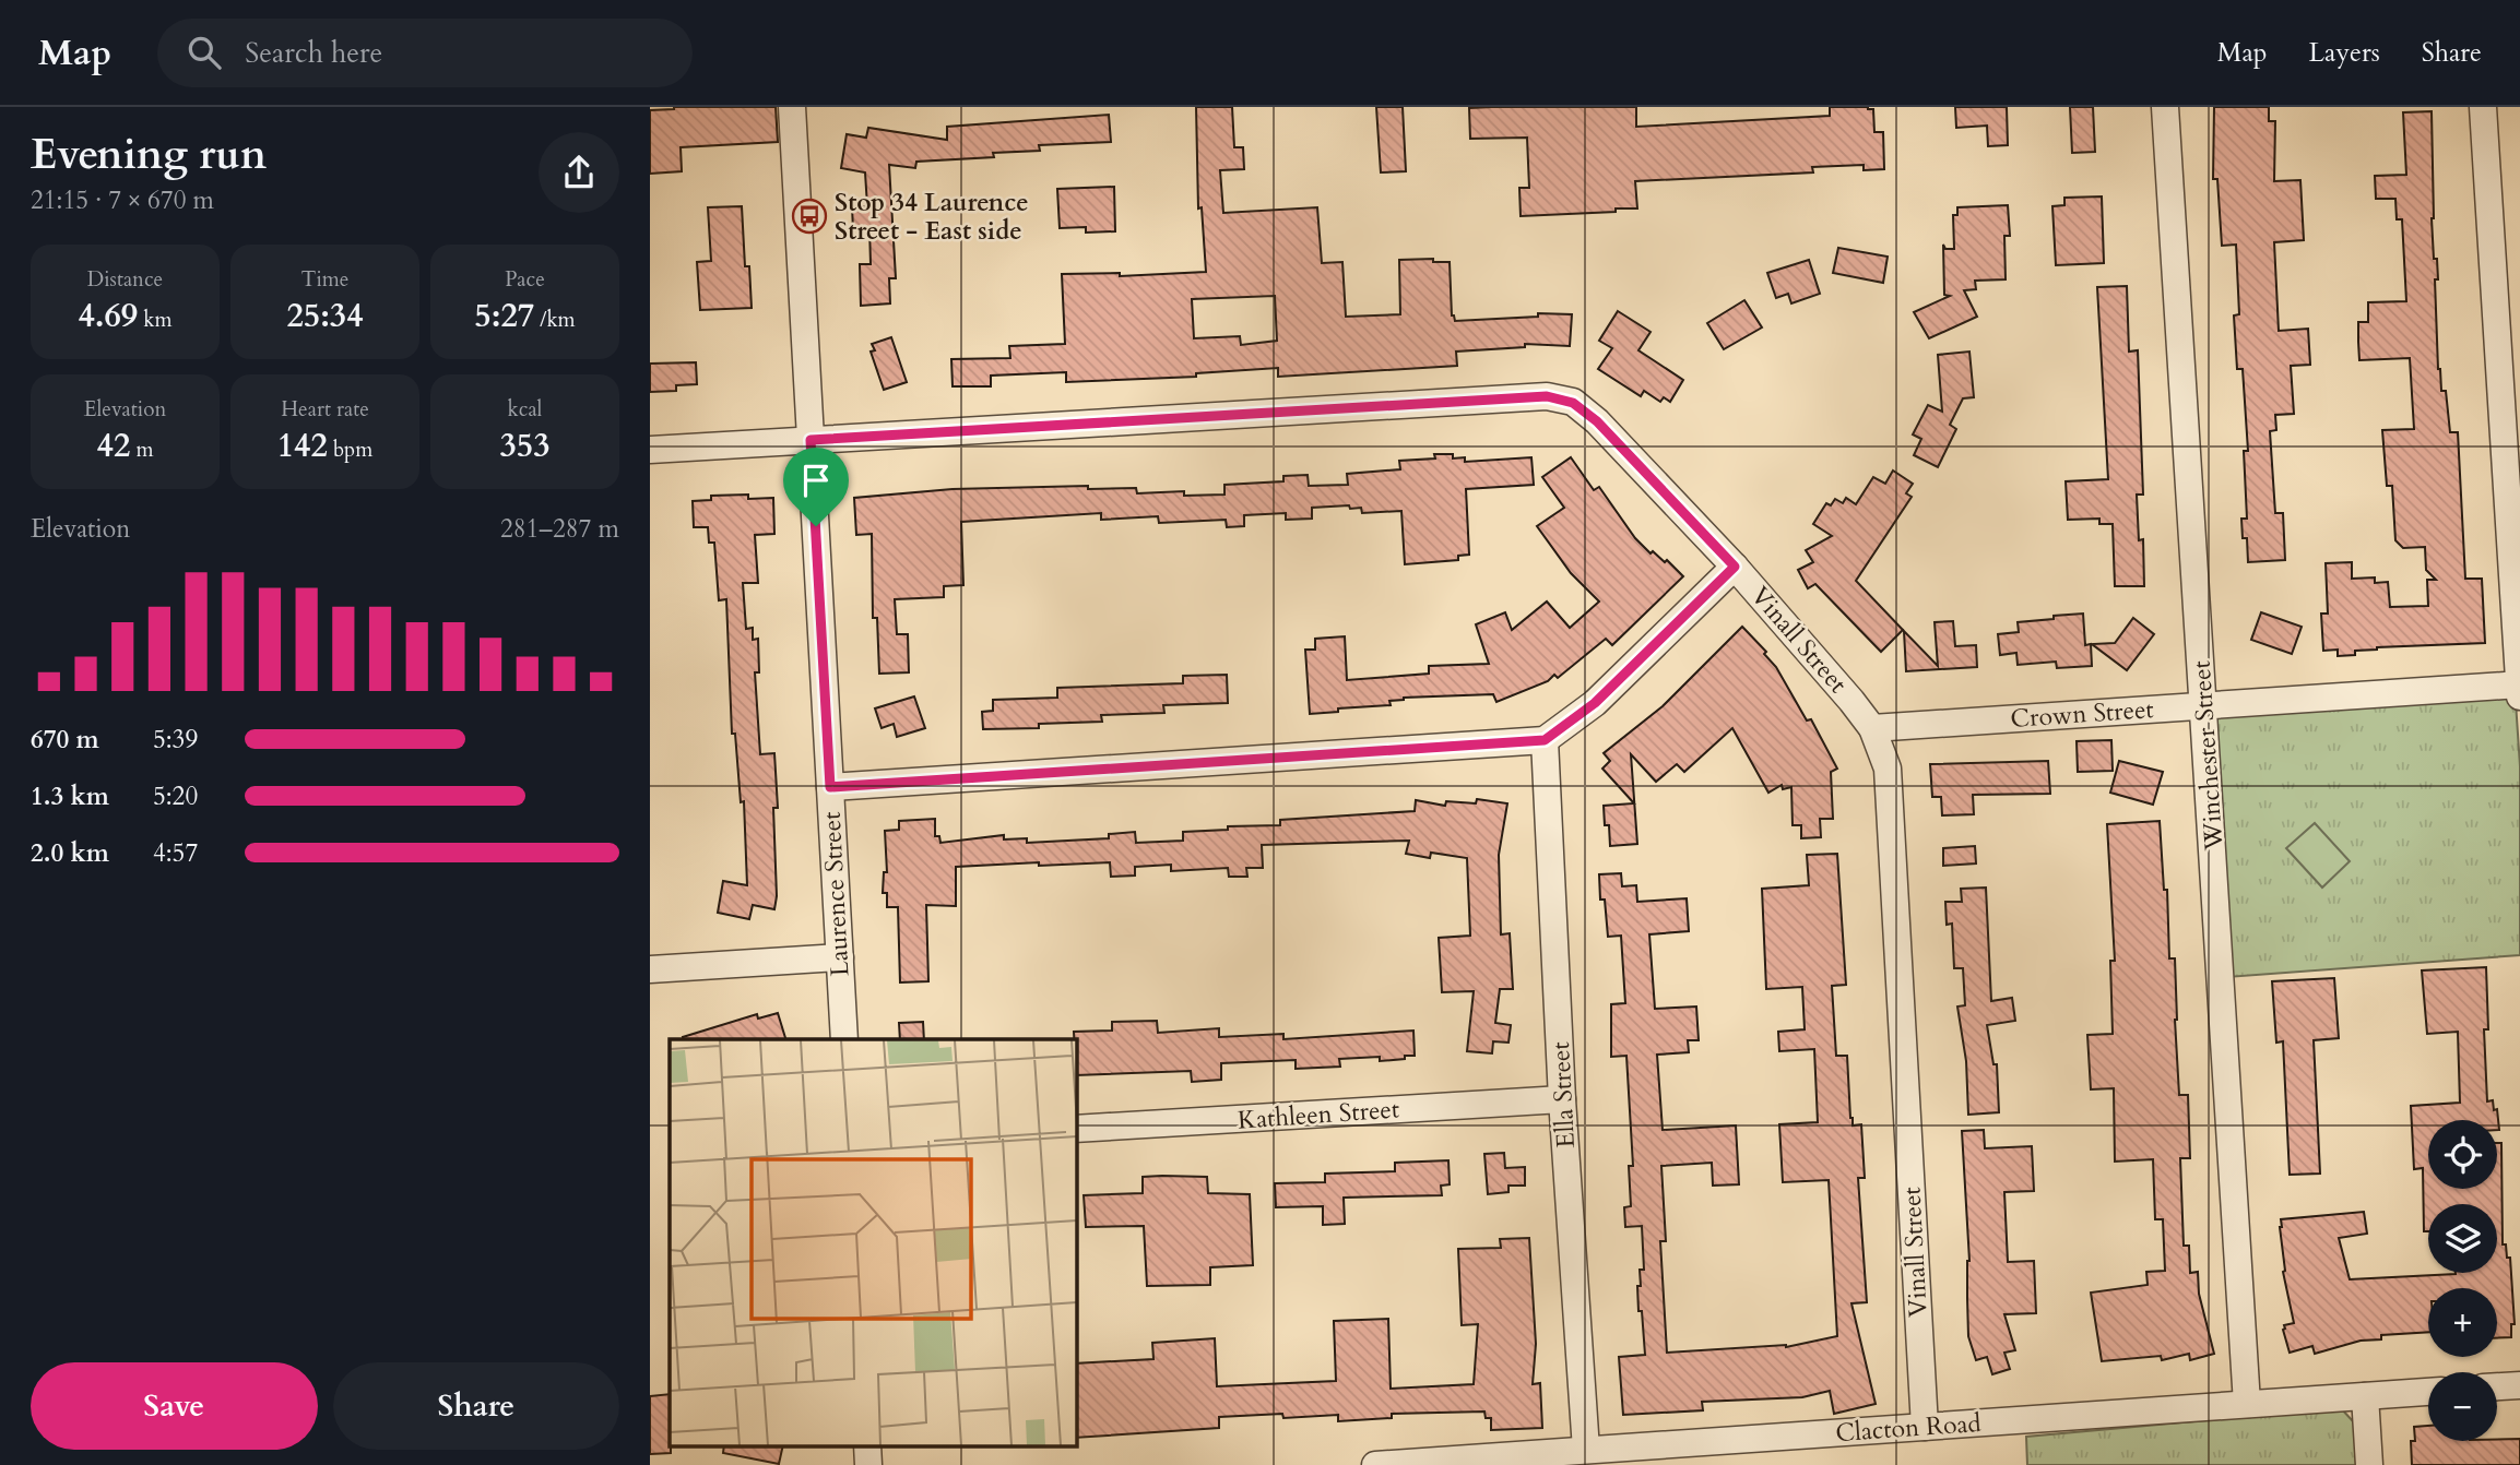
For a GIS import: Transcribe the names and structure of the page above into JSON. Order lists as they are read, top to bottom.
{
  "streets": {
    "street": [
      "Vinall Street",
      "Crown Street",
      "Winchester Street",
      "Laurence Street",
      "Ella Street",
      "Kathleen Street",
      "Clacton Road"
    ]
  },
  "crossings": [
    ["Vinall Street", "Crown Street"],
    ["Vinall Street", "Laurence Street"],
    ["Vinall Street", "Clacton Road"],
    ["Crown Street", "Winchester Street"],
    ["Winchester Street", "Clacton Road"],
    ["Ella Street", "Kathleen Street"],
    ["Ella Street", "Clacton Road"]
  ],
  "places": {
    "bus stop": ["Stop 34 Laurence Street - East side"]
  },
  "page": {
    "header": "Map",
    "search": "Search here",
    "nav": ["Map", "Layers", "Share"],
    "heading": ["Evening run", "21:15 · 7 × 670 m"],
    "stats": [
      ["Distance", "4.69 km"],
      ["Time", "25:34"],
      ["Pace", "5:27 /km"],
      ["Elevation", "42 m"],
      ["Heart rate", "142 bpm"],
      ["kcal", "353"]
    ],
    "chart": ["Elevation", "281–287 m"],
    "list": [
      {
        "name": "670 m",
        "note": "5:39"
      },
      {
        "name": "1.3 km",
        "note": "5:20"
      },
      {
        "name": "2.0 km",
        "note": "4:57"
      }
    ],
    "map_buttons": ["+", "−"],
    "buttons": ["Save", "Share"]
  }
}
